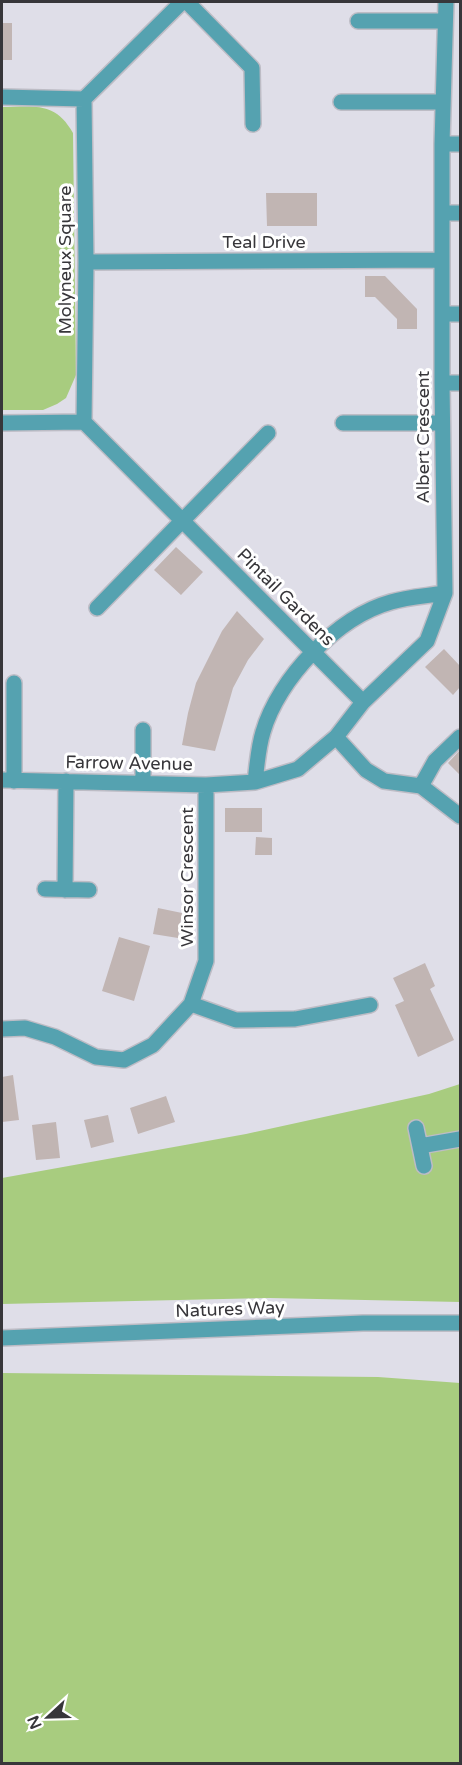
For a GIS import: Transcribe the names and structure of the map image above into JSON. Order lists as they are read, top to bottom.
{
  "streets": {
    "street": [
      "Teal Drive",
      "Molyneux Square",
      "Albert Crescent",
      "Pintail Gardens",
      "Farrow Avenue",
      "Winsor Crescent",
      "Natures Way"
    ]
  },
  "crossings": [
    ["Teal Drive", "Molyneux Square"],
    ["Teal Drive", "Albert Crescent"],
    ["Molyneux Square", "Pintail Gardens"],
    ["Albert Crescent", "Pintail Gardens"],
    ["Albert Crescent", "Farrow Avenue"],
    ["Farrow Avenue", "Winsor Crescent"]
  ],
  "north": "left"
}
